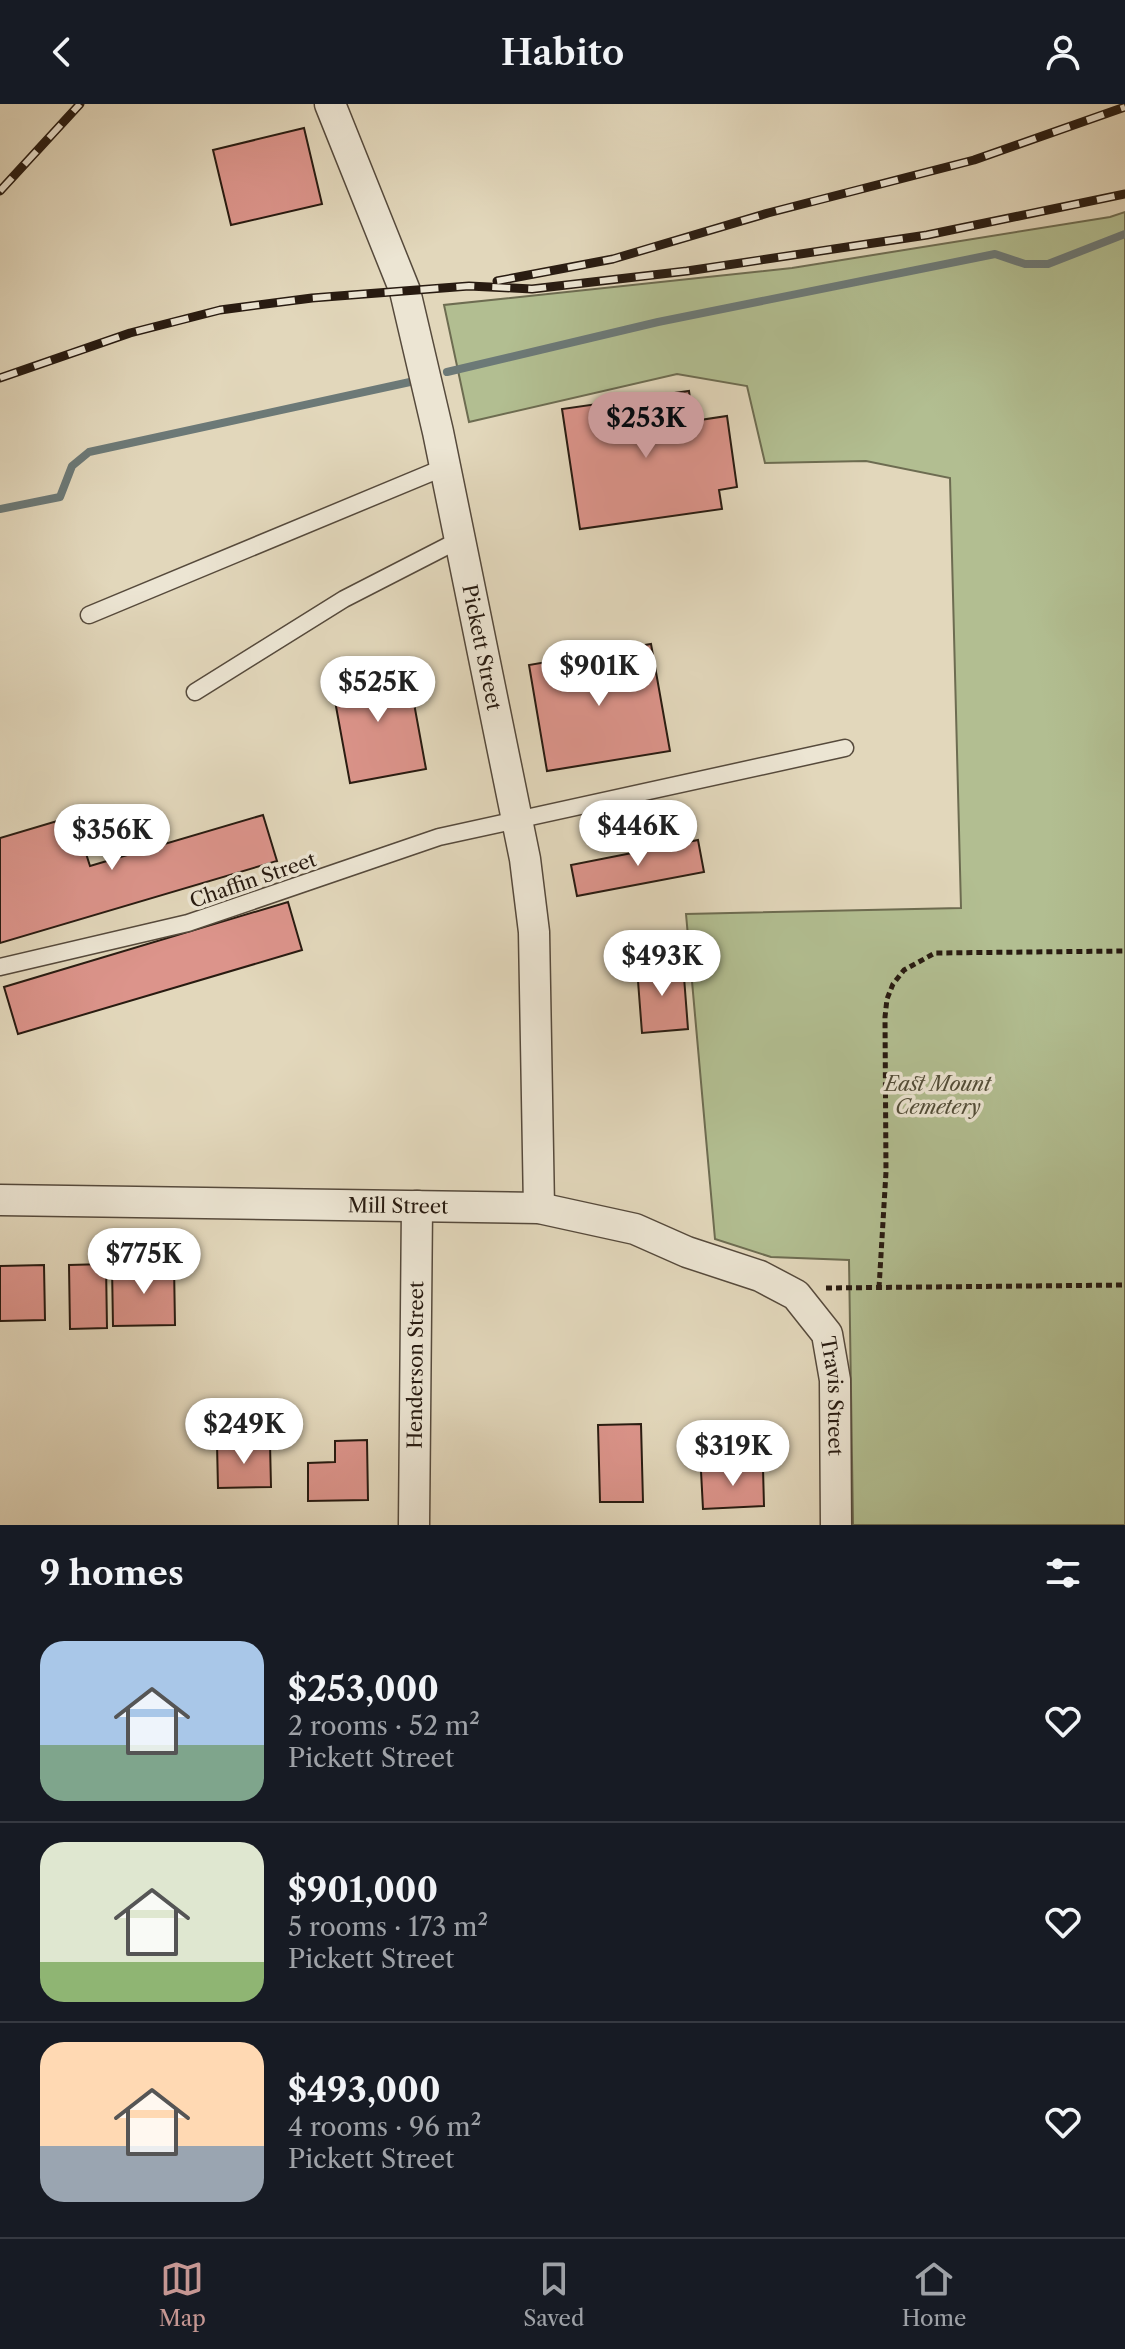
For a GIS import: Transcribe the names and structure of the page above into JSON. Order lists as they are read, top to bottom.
{
  "streets": {
    "street": [
      "Pickett Street",
      "Mill Street",
      "Henderson Street",
      "Travis Street"
    ],
    "lane": ["Chaffin Street"]
  },
  "crossings": [
    ["Pickett Street", "Chaffin Street"],
    ["Pickett Street", "Mill Street"],
    ["Mill Street", "Henderson Street"],
    ["Mill Street", "Travis Street"]
  ],
  "parks": ["East Mount Cemetery"],
  "page": {
    "header": "Habito",
    "price": [
      "$253K",
      "$901K",
      "$525K",
      "$446K",
      "$356K",
      "$493K",
      "$775K",
      "$249K",
      "$319K"
    ],
    "heading": "9 homes",
    "list": [
      {
        "name": "$253,000",
        "note": "2 rooms · 52 m² · Pickett Street"
      },
      {
        "name": "$901,000",
        "note": "5 rooms · 173 m² · Pickett Street"
      },
      {
        "name": "$493,000",
        "note": "4 rooms · 96 m² · Pickett Street"
      }
    ],
    "tabs": ["Map", "Saved", "Home"]
  }
}
